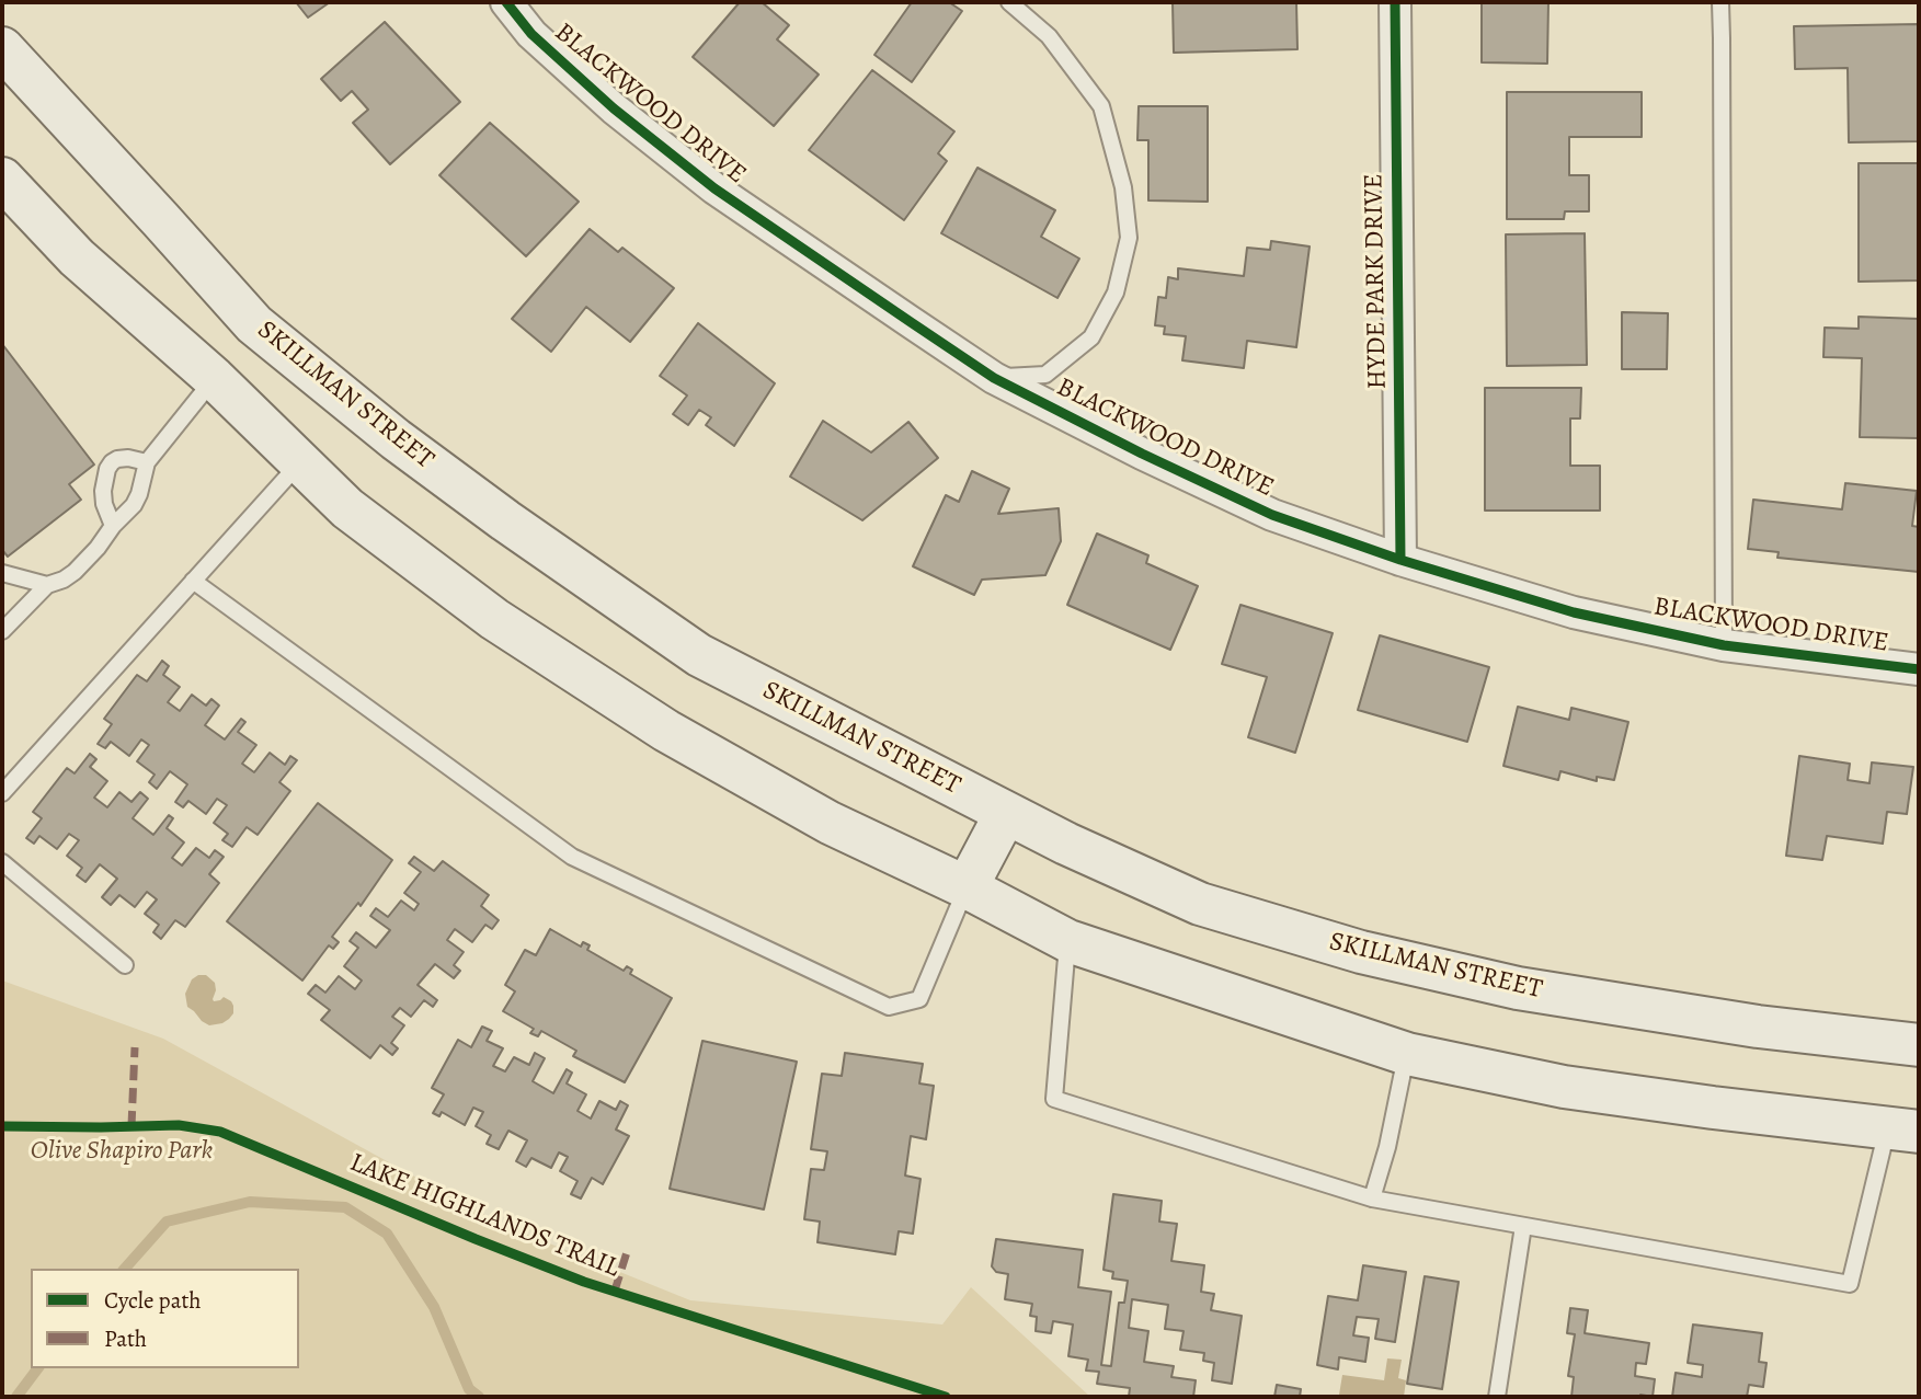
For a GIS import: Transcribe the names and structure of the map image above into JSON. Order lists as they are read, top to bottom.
{
  "streets": {
    "main road": ["SKILLMAN STREET"],
    "street": ["BLACKWOOD DRIVE", "HYDE PARK DRIVE"],
    "cycle path": ["LAKE HIGHLANDS TRAIL"]
  },
  "crossings": [
    ["BLACKWOOD DRIVE", "HYDE PARK DRIVE"]
  ],
  "parks": ["Olive Shapiro Park"],
  "legend": ["Cycle path", "Path"]
}
